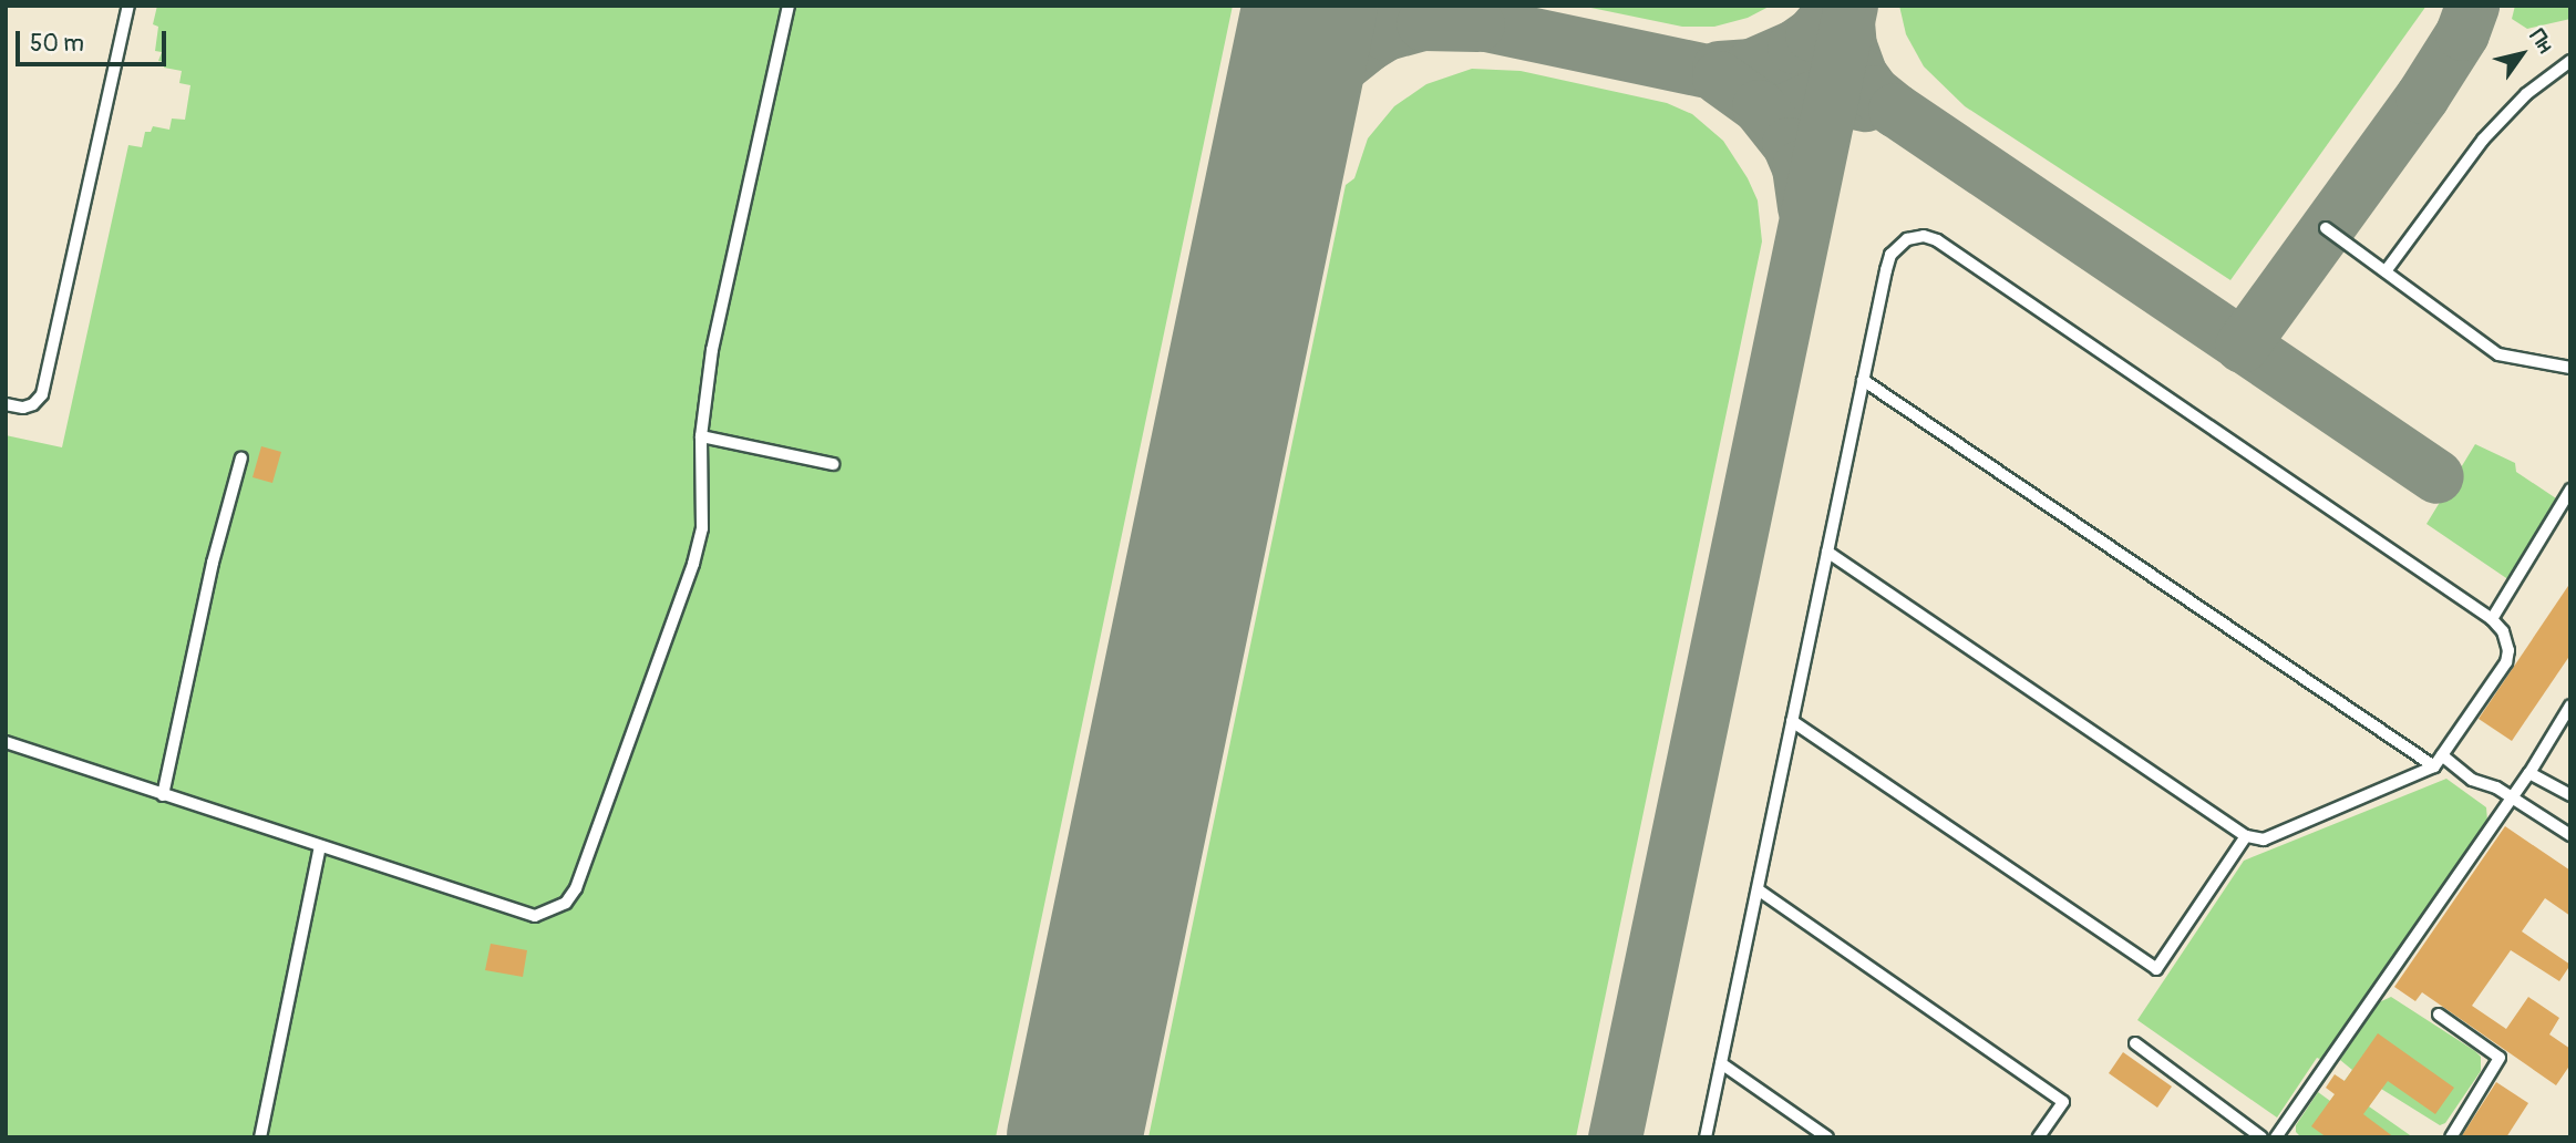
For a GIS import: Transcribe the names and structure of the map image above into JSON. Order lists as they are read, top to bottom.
{
  "scale_bar": "50 m",
  "north": "top right"
}
